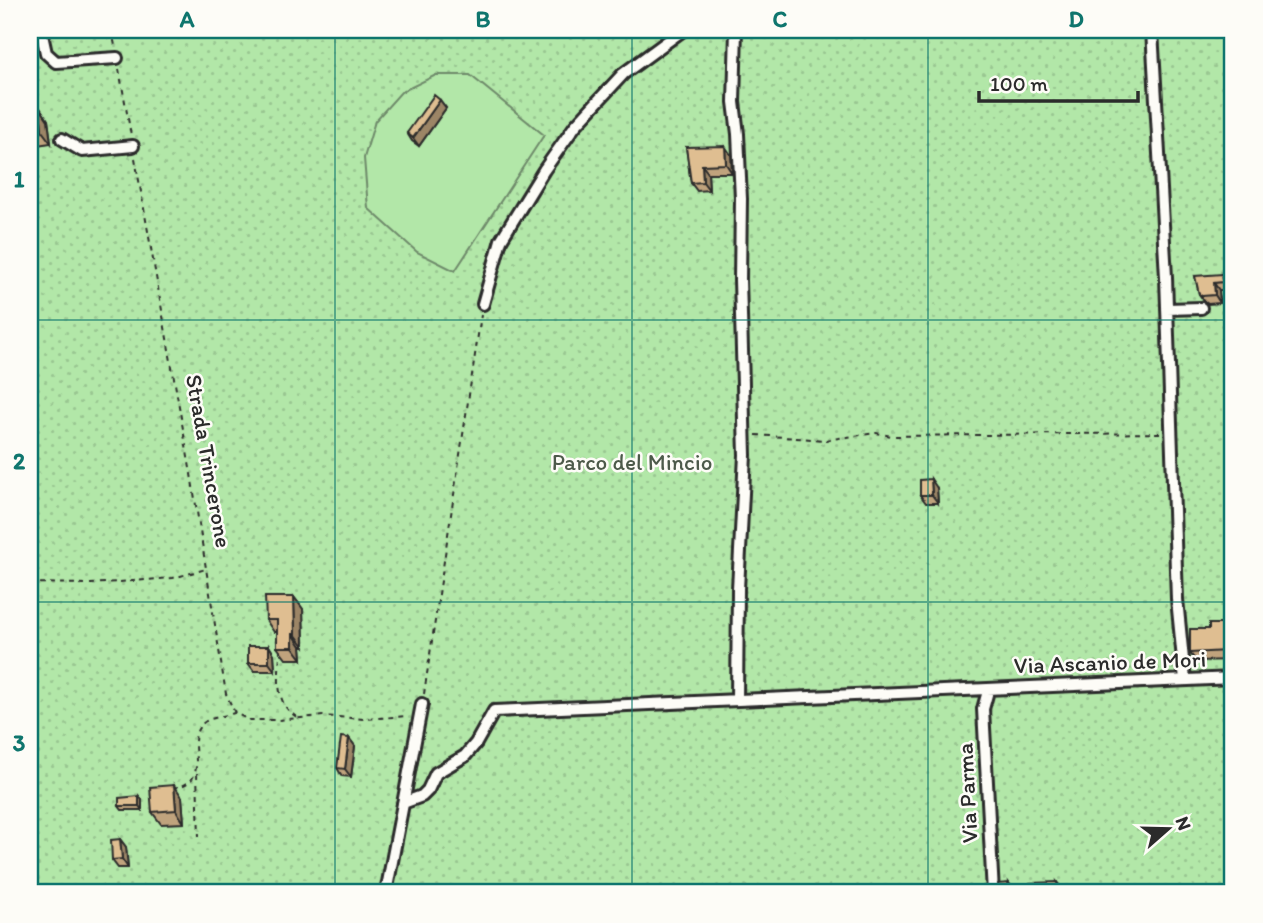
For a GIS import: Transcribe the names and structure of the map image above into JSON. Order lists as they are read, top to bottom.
{
  "streets": {
    "street": ["Via Ascanio de Mori", "Via Parma"],
    "path": ["Strada Trincerone"]
  },
  "crossings": [
    ["Via Ascanio de Mori", "Via Parma"]
  ],
  "parks": ["Parco del Mincio"],
  "scale_bar": "100 m",
  "north": "right",
  "grid": {
    "columns": [
      "A",
      "B",
      "C",
      "D"
    ],
    "rows": ["1", "2", "3"]
  }
}
